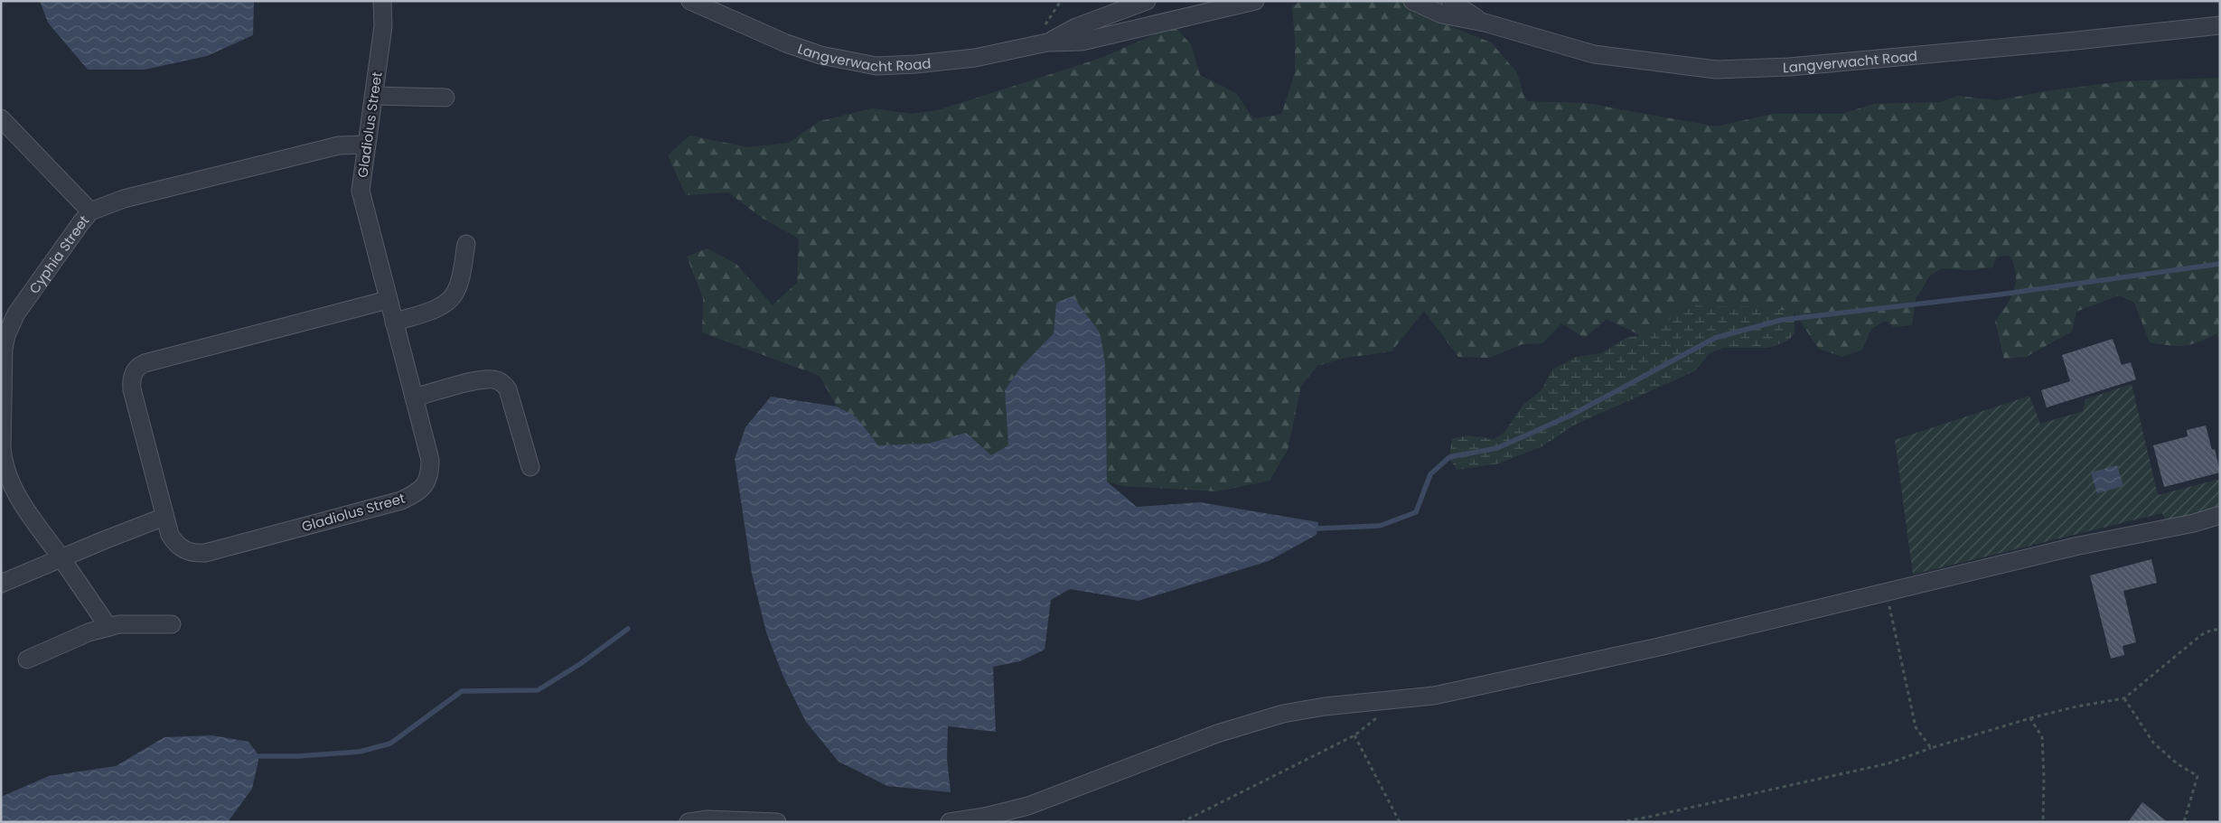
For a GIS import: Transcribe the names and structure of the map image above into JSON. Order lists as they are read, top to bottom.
{
  "streets": {
    "street": ["Langverwacht Road", "Gladiolus Street", "Cyphia Street"]
  },
  "crossings": [
    ["Gladiolus Street", "Cyphia Street"]
  ]
}
